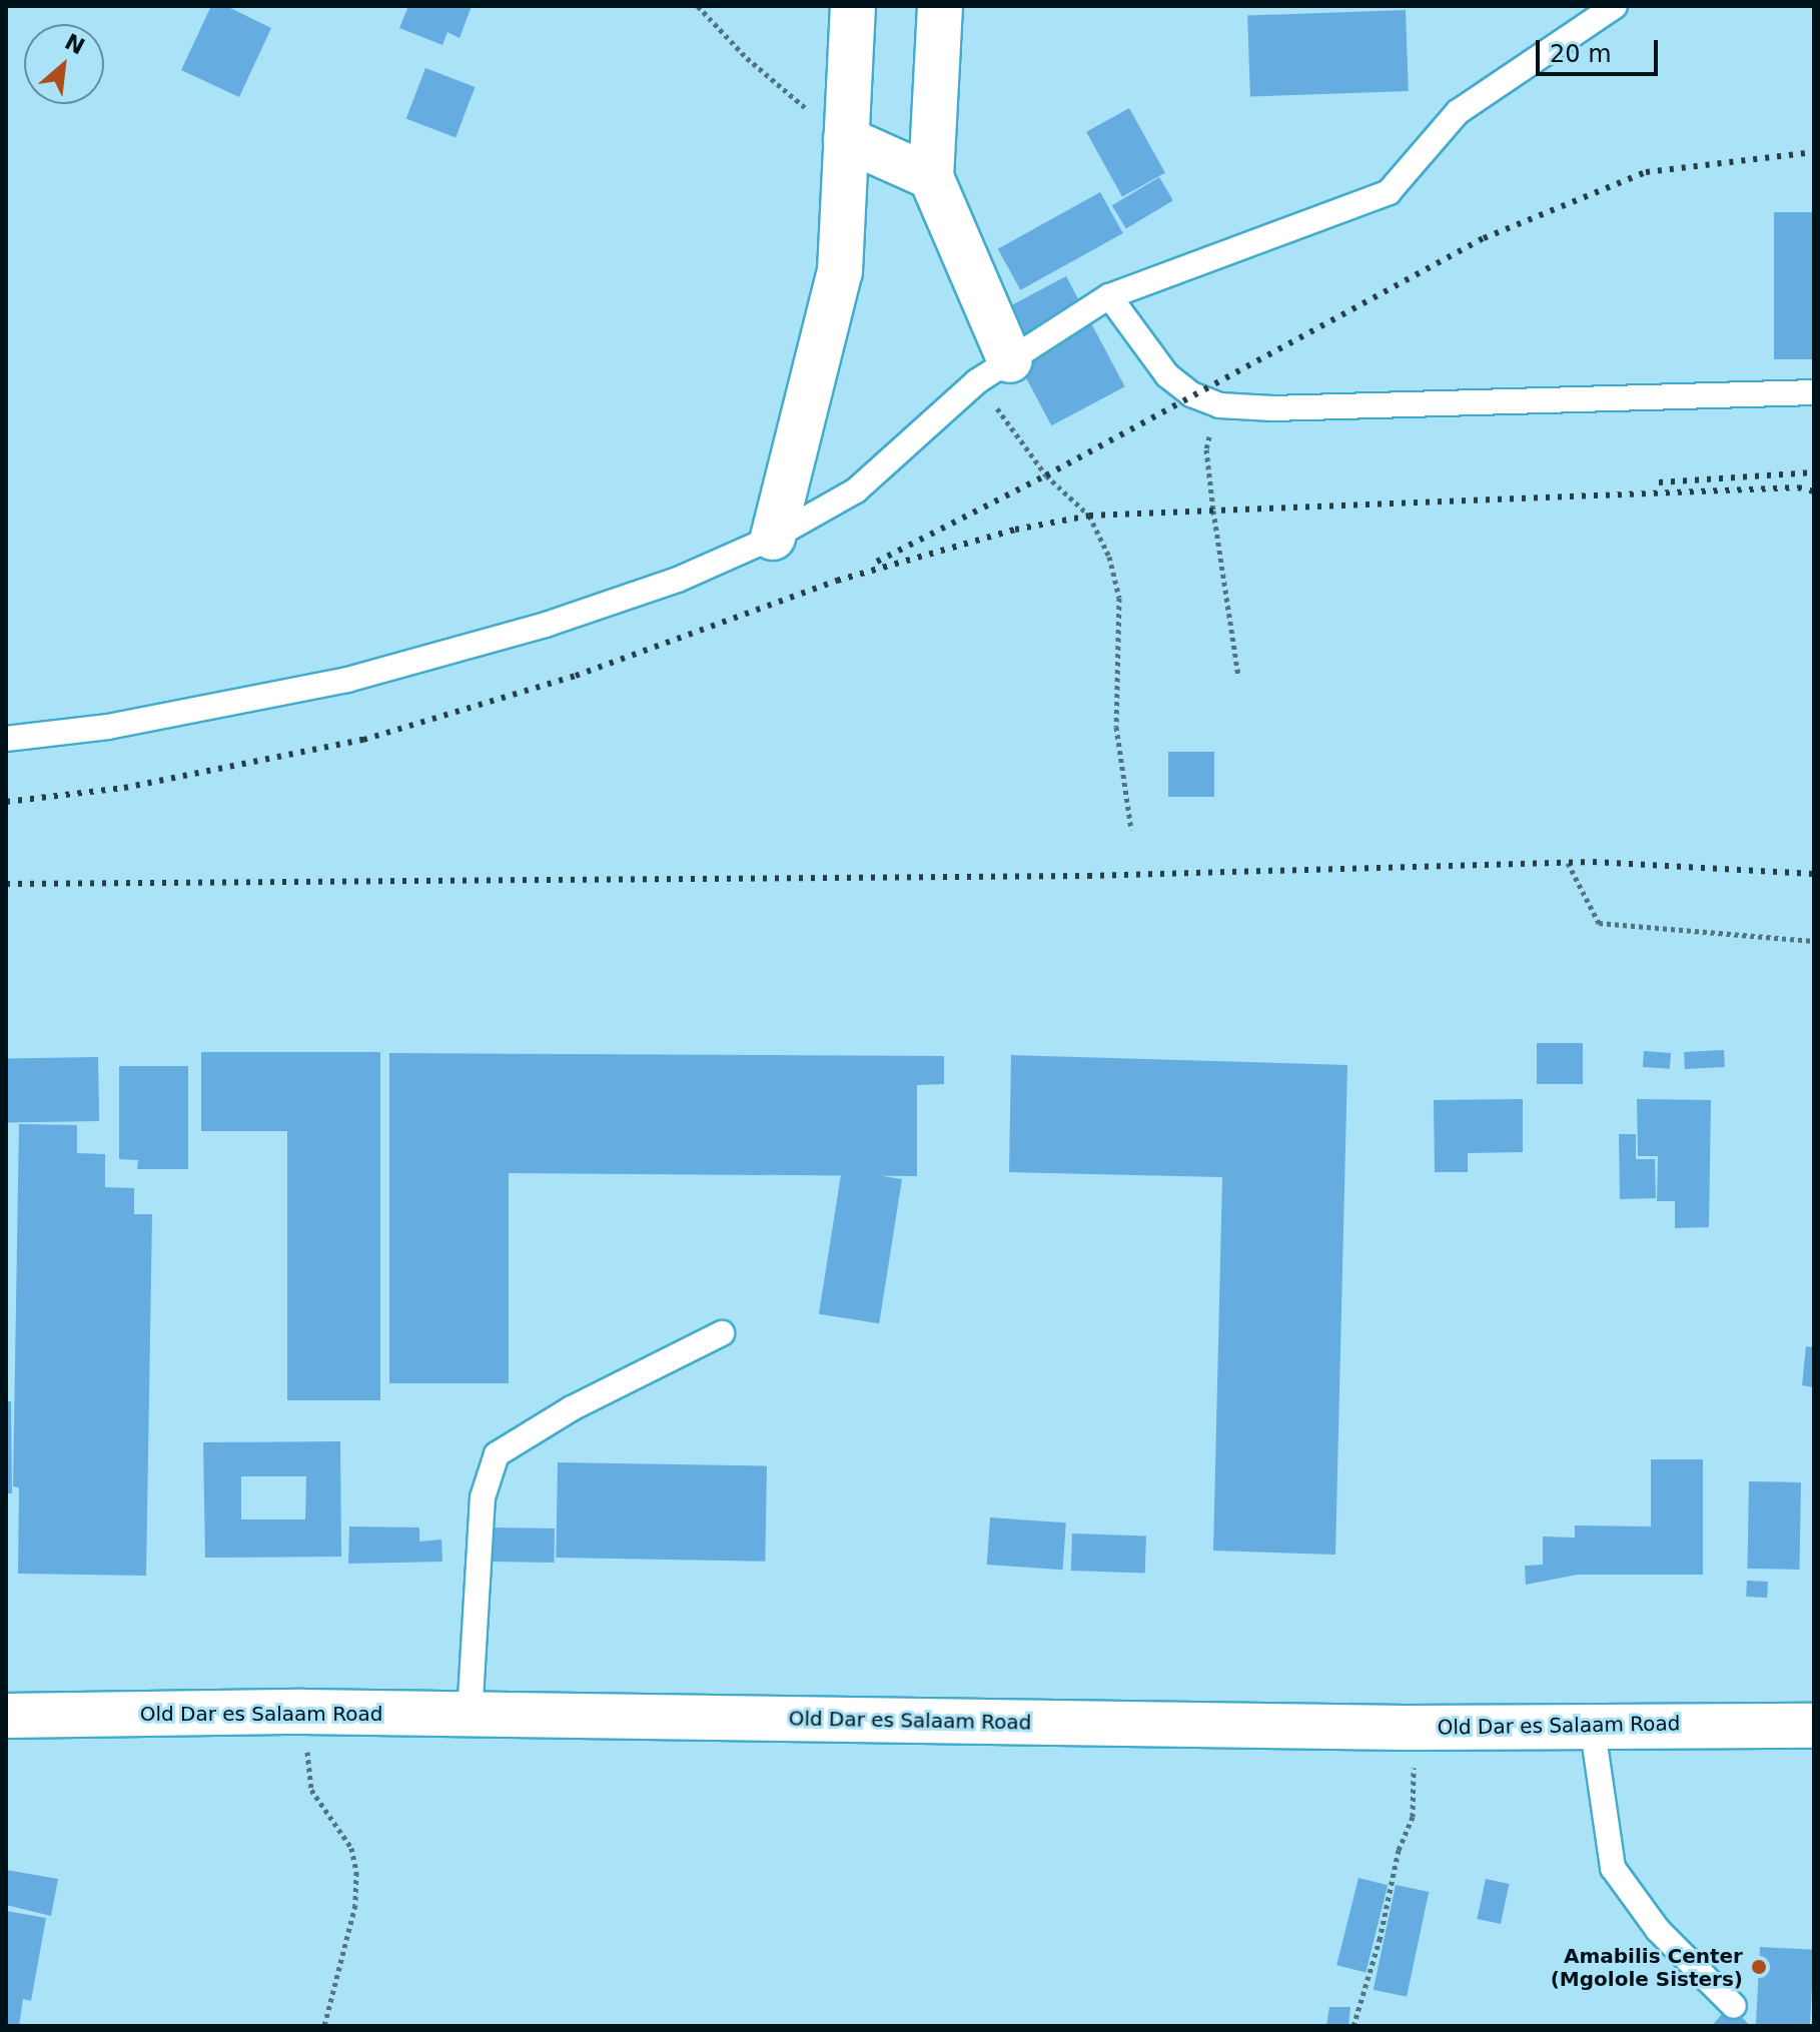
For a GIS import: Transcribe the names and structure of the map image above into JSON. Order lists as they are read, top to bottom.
{
  "streets": {
    "main road": ["Old Dar es Salaam Road"]
  },
  "places": ["Amabilis Center (Mgolole Sisters)"],
  "scale_bar": "20 m",
  "north": "top right"
}
